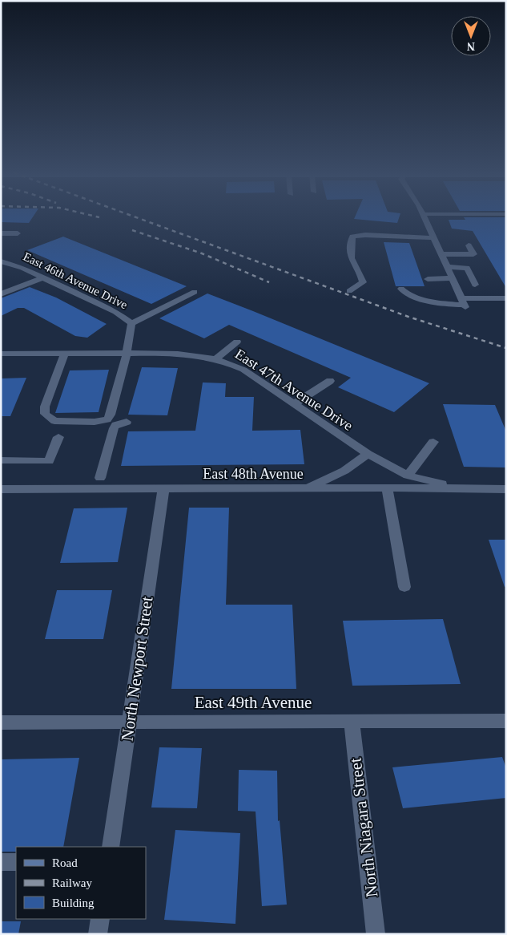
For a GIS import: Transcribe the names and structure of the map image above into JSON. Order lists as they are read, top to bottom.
{
  "streets": {
    "street": [
      "East 46th Avenue Drive",
      "East 47th Avenue Drive",
      "East 48th Avenue",
      "North Newport Street",
      "East 49th Avenue",
      "North Niagara Street"
    ]
  },
  "crossings": [
    ["East 46th Avenue Drive", "East 47th Avenue Drive"],
    ["East 47th Avenue Drive", "East 48th Avenue"],
    ["East 48th Avenue", "North Newport Street"],
    ["North Newport Street", "East 49th Avenue"],
    ["East 49th Avenue", "North Niagara Street"]
  ],
  "legend": ["Road", "Railway", "Building"],
  "north": "bottom"
}
